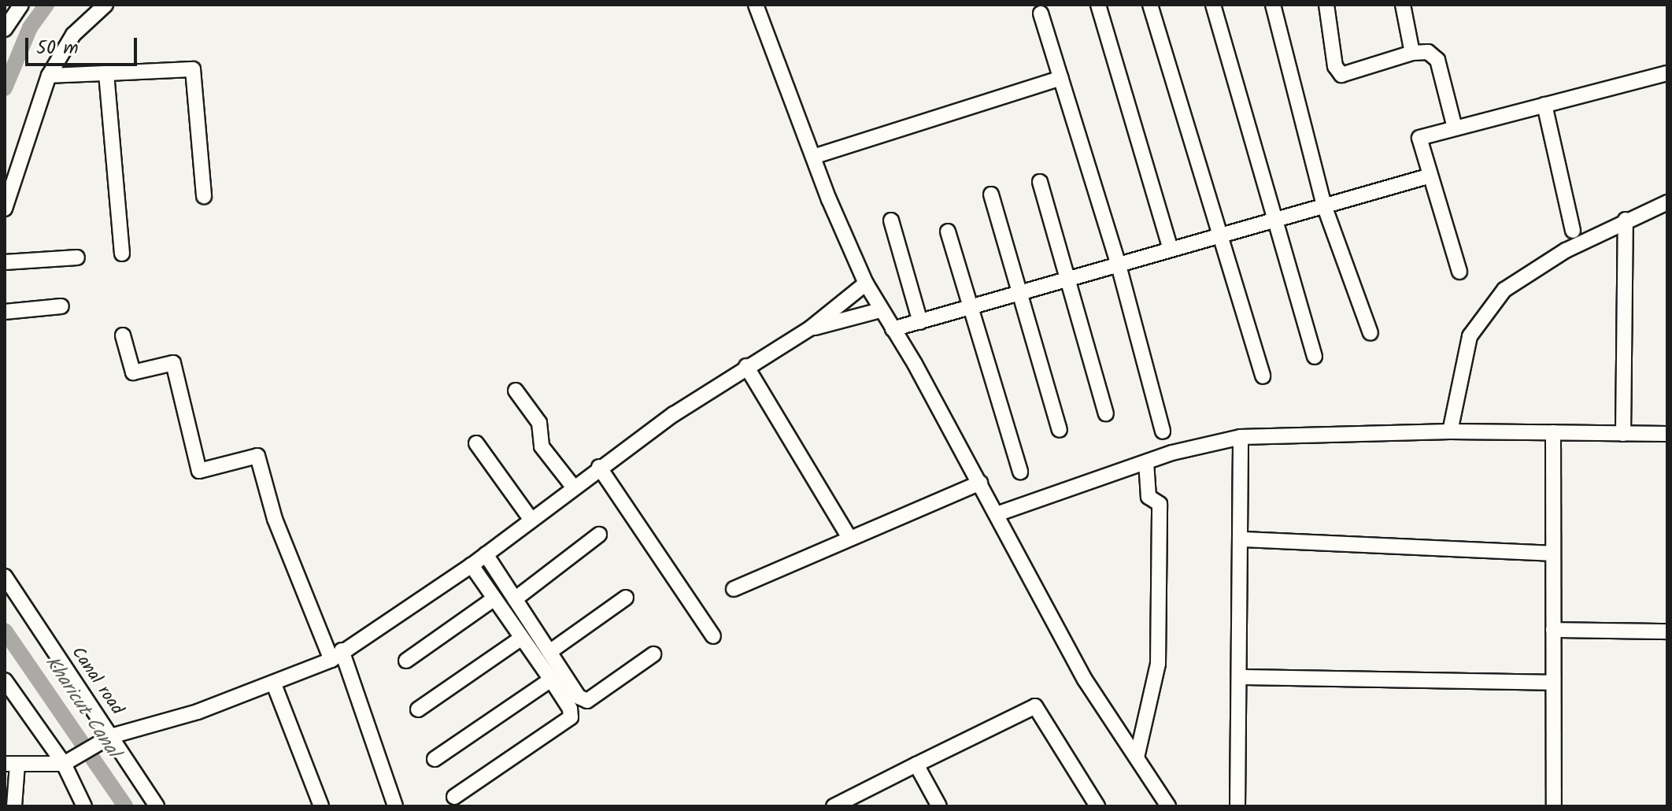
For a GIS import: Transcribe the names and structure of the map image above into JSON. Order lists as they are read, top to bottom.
{
  "streets": {
    "street": ["Canal road"]
  },
  "water": ["Kharicut Canal"],
  "scale_bar": "50 m"
}
